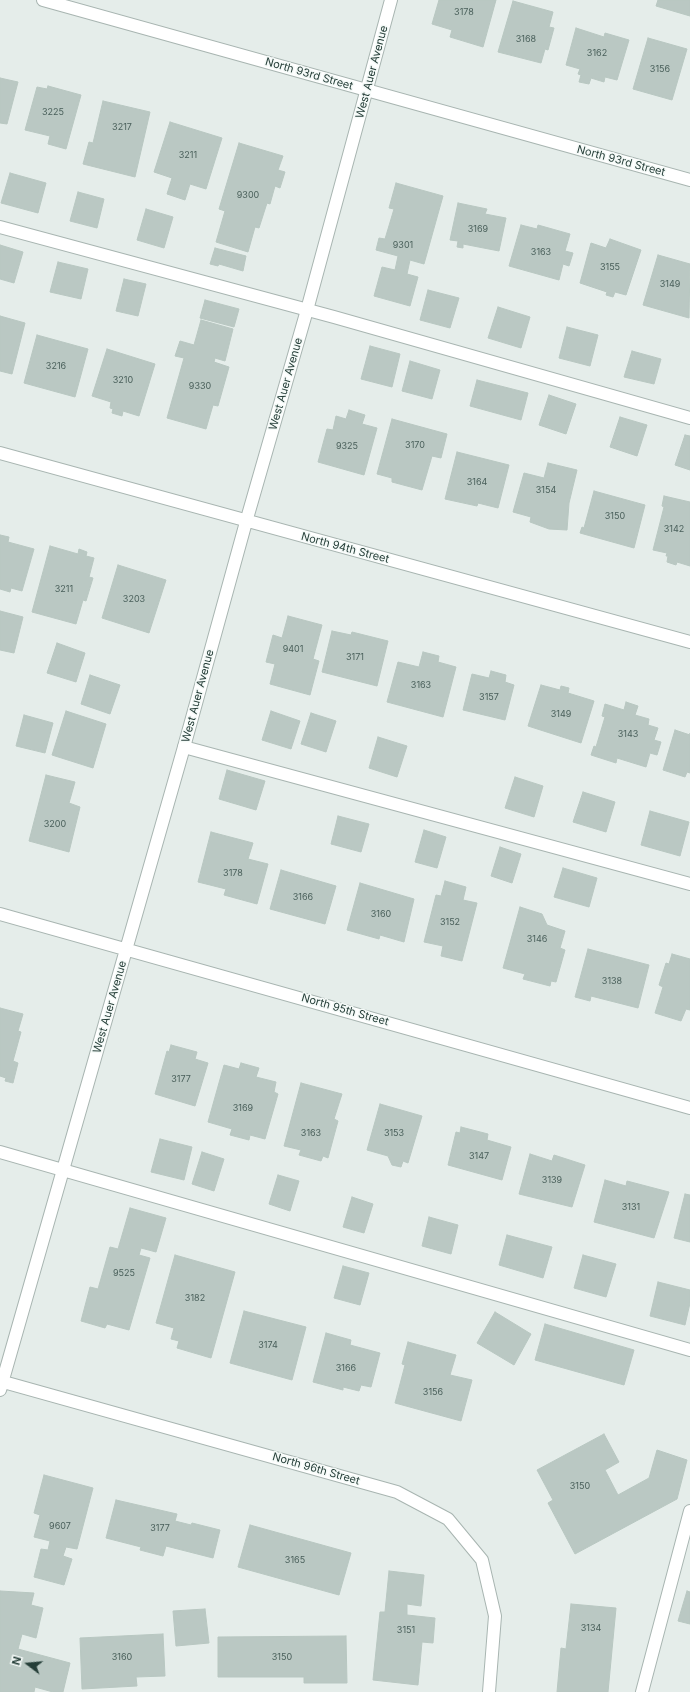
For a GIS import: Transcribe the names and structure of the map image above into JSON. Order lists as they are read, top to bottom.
{
  "streets": {
    "street": [
      "West Auer Avenue",
      "North 93rd Street",
      "North 94th Street",
      "North 95th Street",
      "North 96th Street"
    ]
  },
  "crossings": [
    ["West Auer Avenue", "North 93rd Street"],
    ["West Auer Avenue", "North 94th Street"],
    ["West Auer Avenue", "North 95th Street"],
    ["West Auer Avenue", "North 96th Street"]
  ],
  "house_numbers": [
    "3178",
    "3168",
    "3162",
    "3156",
    "3225",
    "3217",
    "3211",
    "9300",
    "3169",
    "9301",
    "3163",
    "3155",
    "3149",
    "3216",
    "3210",
    "9330",
    "3170",
    "9325",
    "3164",
    "3154",
    "3150",
    "3142",
    "3211",
    "3203",
    "9401",
    "3171",
    "3163",
    "3157",
    "3149",
    "3143",
    "3200",
    "3178",
    "3166",
    "3160",
    "3152",
    "3146",
    "3138",
    "3177",
    "3169",
    "3163",
    "3153",
    "3147",
    "3139",
    "3131",
    "9525",
    "3182",
    "3174",
    "3166",
    "3156",
    "3150",
    "9607",
    "3177",
    "3165",
    "3134",
    "3151",
    "3160",
    "3150"
  ],
  "north": "left"
}
